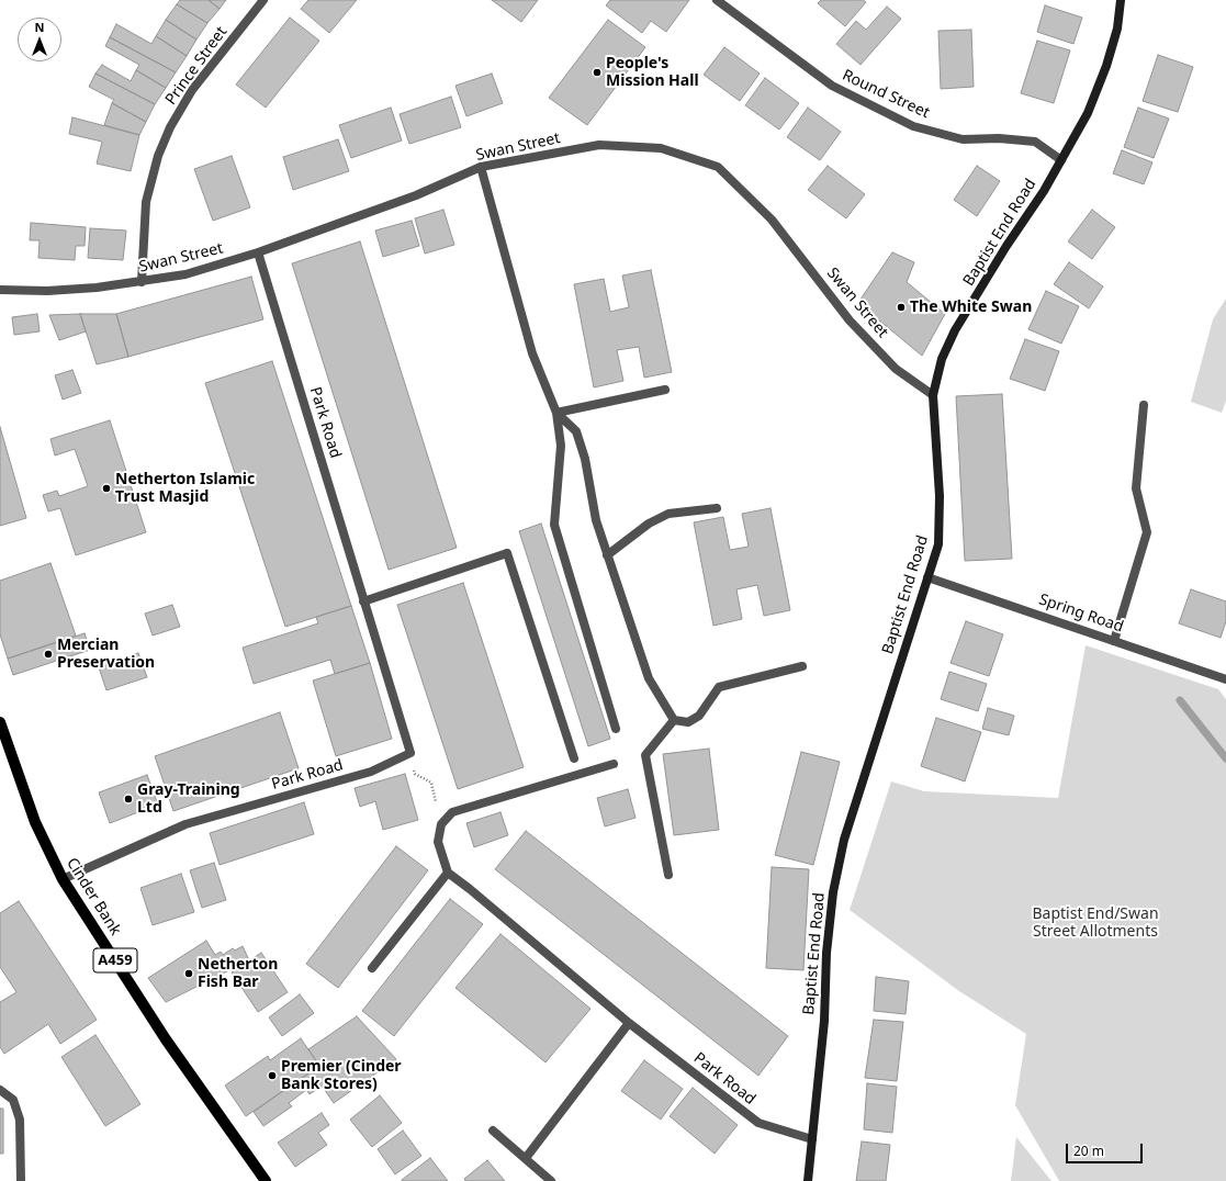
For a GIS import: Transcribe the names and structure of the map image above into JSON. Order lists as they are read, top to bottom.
{
  "streets": {
    "main road": ["Cinder Bank", "A459"],
    "street": [
      "Prince Street",
      "Round Street",
      "Swan Street",
      "Baptist End Road",
      "Park Road",
      "Spring Road"
    ]
  },
  "crossings": [
    ["Prince Street", "Swan Street"],
    ["Round Street", "Baptist End Road"],
    ["Swan Street", "Baptist End Road"],
    ["Swan Street", "Park Road"],
    ["Baptist End Road", "Park Road"],
    ["Baptist End Road", "Spring Road"],
    ["Park Road", "Cinder Bank"]
  ],
  "parks": ["Baptist End/Swan Street Allotments"],
  "places": [
    "People's Mission Hall",
    "The White Swan",
    "Netherton Islamic Trust Masjid",
    "Mercian Preservation",
    "Gray-Training Ltd",
    "Netherton Fish Bar",
    "Premier (Cinder Bank Stores)"
  ],
  "scale_bar": "20 m",
  "north": "top"
}
